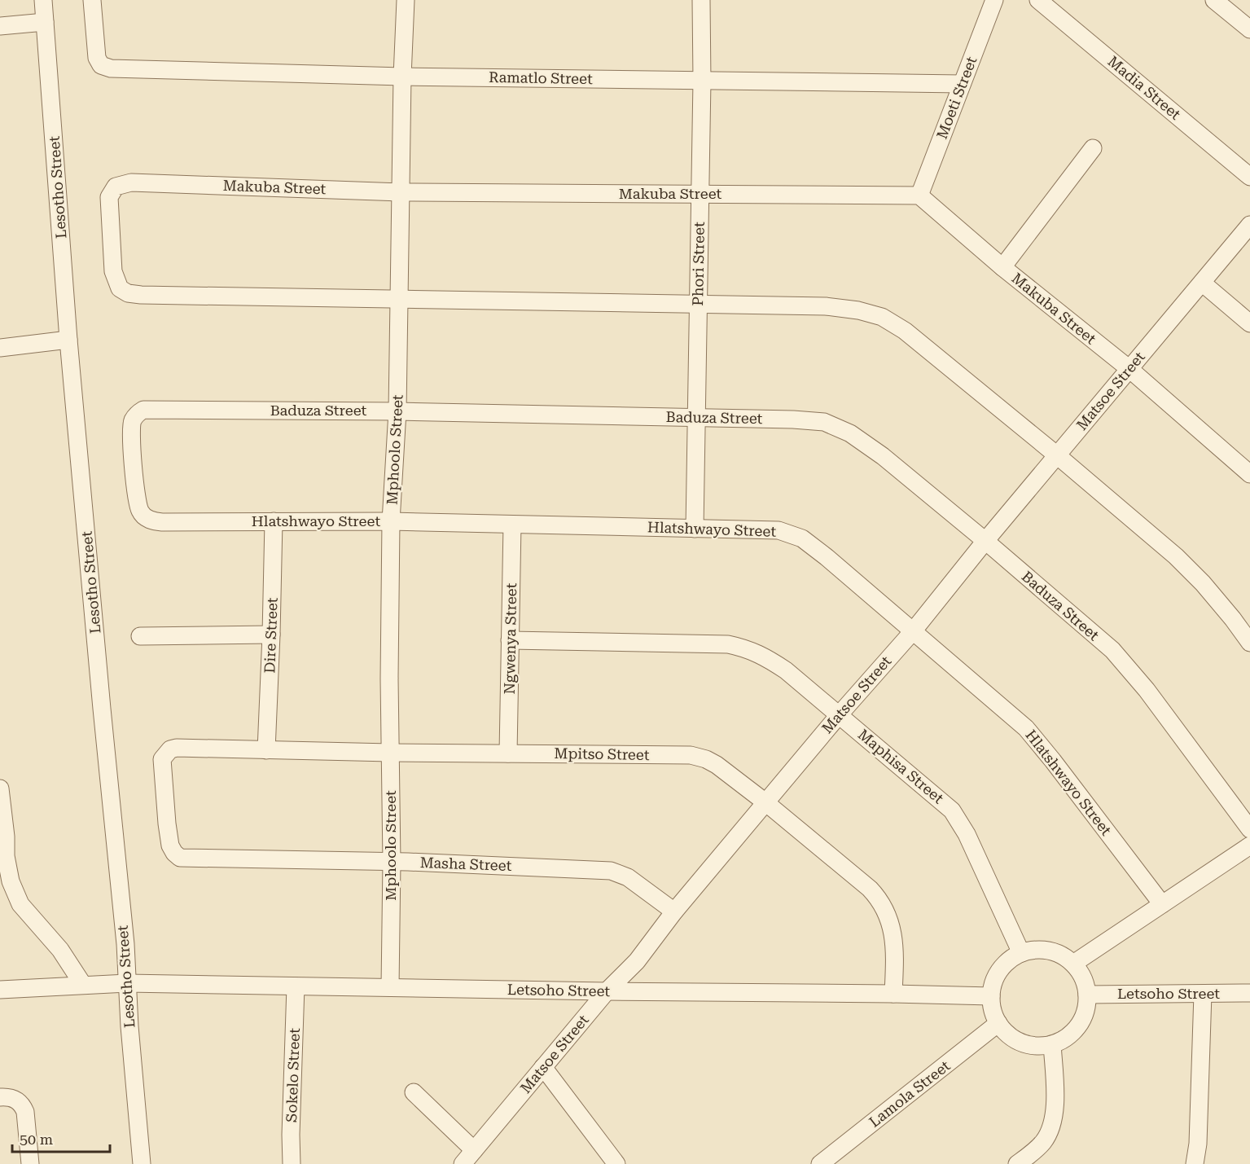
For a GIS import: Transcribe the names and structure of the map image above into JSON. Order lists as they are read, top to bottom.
{
  "streets": {
    "street": [
      "Ramatlo Street",
      "Madia Street",
      "Moeti Street",
      "Lesotho Street",
      "Makuba Street",
      "Phori Street",
      "Matsoe Street",
      "Baduza Street",
      "Mphoolo Street",
      "Hlatshwayo Street",
      "Dire Street",
      "Ngwenya Street",
      "Mpitso Street",
      "Maphisa Street",
      "Masha Street",
      "Letsoho Street",
      "Sokelo Street",
      "Lamola Street"
    ]
  },
  "crossings": [
    ["Ramatlo Street", "Moeti Street"],
    ["Ramatlo Street", "Phori Street"],
    ["Ramatlo Street", "Mphoolo Street"],
    ["Moeti Street", "Makuba Street"],
    ["Lesotho Street", "Letsoho Street"],
    ["Makuba Street", "Phori Street"],
    ["Makuba Street", "Matsoe Street"],
    ["Makuba Street", "Mphoolo Street"],
    ["Phori Street", "Baduza Street"],
    ["Phori Street", "Hlatshwayo Street"],
    ["Matsoe Street", "Baduza Street"],
    ["Matsoe Street", "Hlatshwayo Street"],
    ["Matsoe Street", "Mpitso Street"],
    ["Matsoe Street", "Maphisa Street"],
    ["Matsoe Street", "Masha Street"],
    ["Matsoe Street", "Letsoho Street"],
    ["Baduza Street", "Mphoolo Street"],
    ["Baduza Street", "Hlatshwayo Street"],
    ["Mphoolo Street", "Hlatshwayo Street"],
    ["Mphoolo Street", "Mpitso Street"],
    ["Mphoolo Street", "Masha Street"],
    ["Mphoolo Street", "Letsoho Street"],
    ["Hlatshwayo Street", "Dire Street"],
    ["Hlatshwayo Street", "Ngwenya Street"],
    ["Dire Street", "Mpitso Street"],
    ["Ngwenya Street", "Mpitso Street"],
    ["Ngwenya Street", "Maphisa Street"],
    ["Mpitso Street", "Masha Street"],
    ["Mpitso Street", "Letsoho Street"],
    ["Maphisa Street", "Letsoho Street"],
    ["Maphisa Street", "Lamola Street"],
    ["Letsoho Street", "Sokelo Street"],
    ["Letsoho Street", "Lamola Street"]
  ],
  "scale_bar": "50 m"
}
